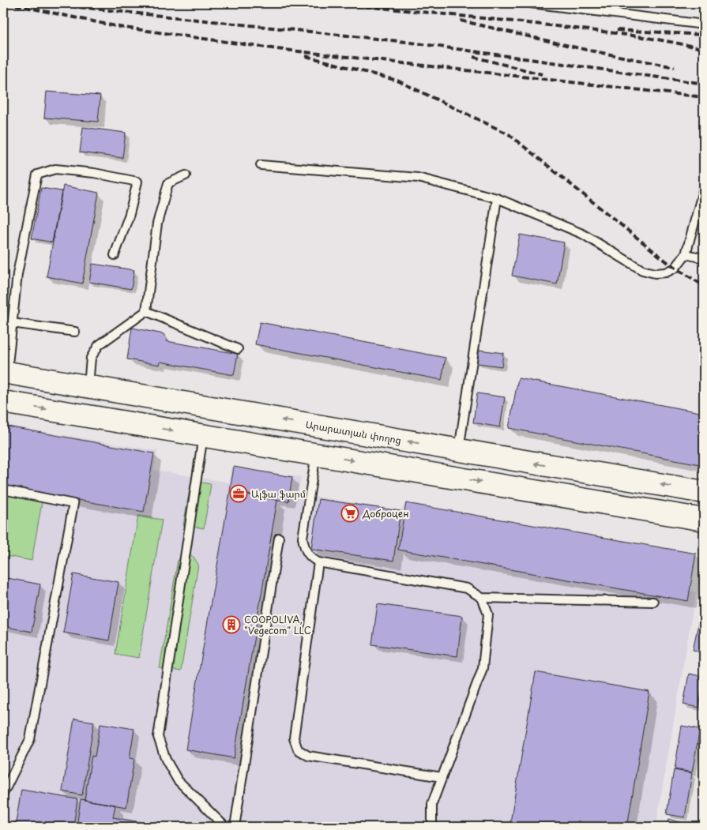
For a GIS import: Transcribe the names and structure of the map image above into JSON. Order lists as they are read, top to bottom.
{
  "streets": {
    "main road": ["Արարատյան փողոց"]
  },
  "places": {
    "office": ["Ալֆա ֆարմ"],
    "supermarket": ["Доброцен"],
    "building": ["COOPOLIVA, \"Vegecom\" LLC"]
  }
}
